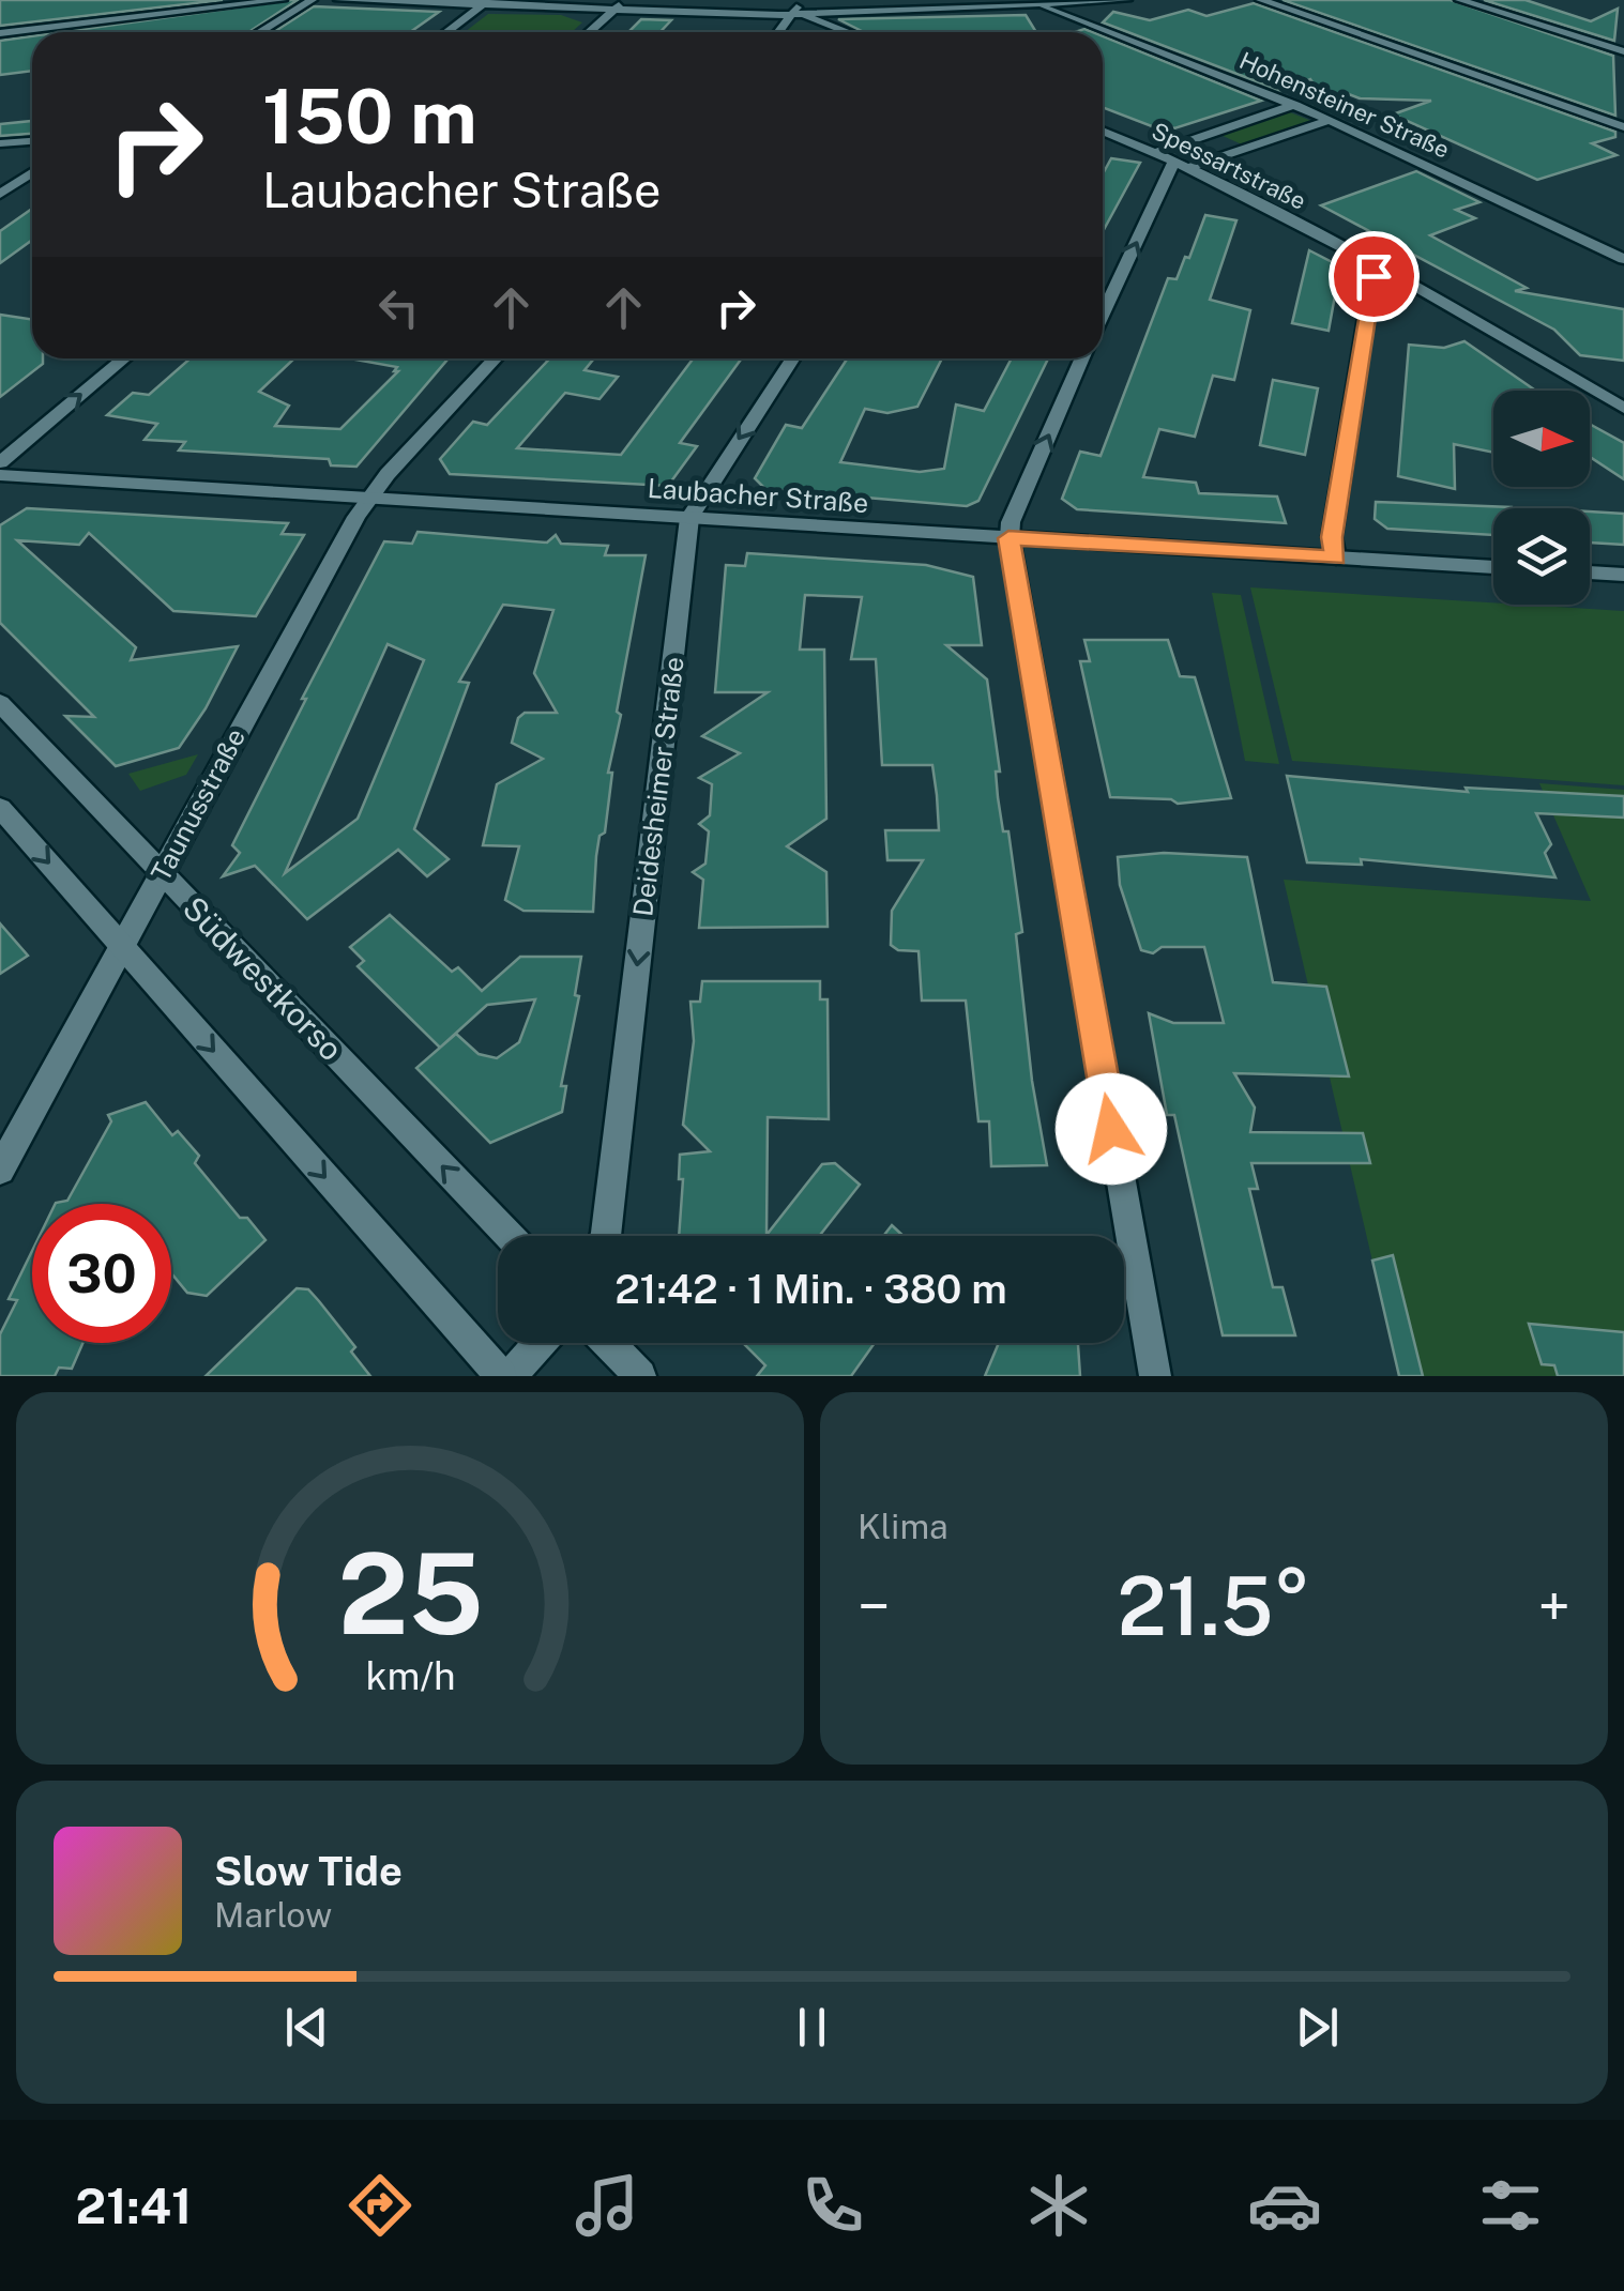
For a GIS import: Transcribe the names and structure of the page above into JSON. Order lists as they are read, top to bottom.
{
  "streets": {
    "street": [
      "Hohensteiner Straße",
      "Spessartstraße",
      "Laubacher Straße",
      "Deidesheimer Straße",
      "Taunusstraße",
      "Südwestkorso"
    ]
  },
  "crossings": [
    ["Laubacher Straße", "Deidesheimer Straße"],
    ["Laubacher Straße", "Taunusstraße"],
    ["Taunusstraße", "Südwestkorso"]
  ],
  "one_way": ["Deidesheimer Straße"],
  "north": "right",
  "page": {
    "turn": ["150 m", "Laubacher Straße"],
    "limit": "30",
    "trip": "21:42 · 1 Min. · 380 m",
    "tile": "Klima",
    "heat": ["−", "21.5°", "+"],
    "song": ["Slow Tide", "Marlow"],
    "tabs": "21:41",
    "gauge": ["25", "km/h"]
  }
}
